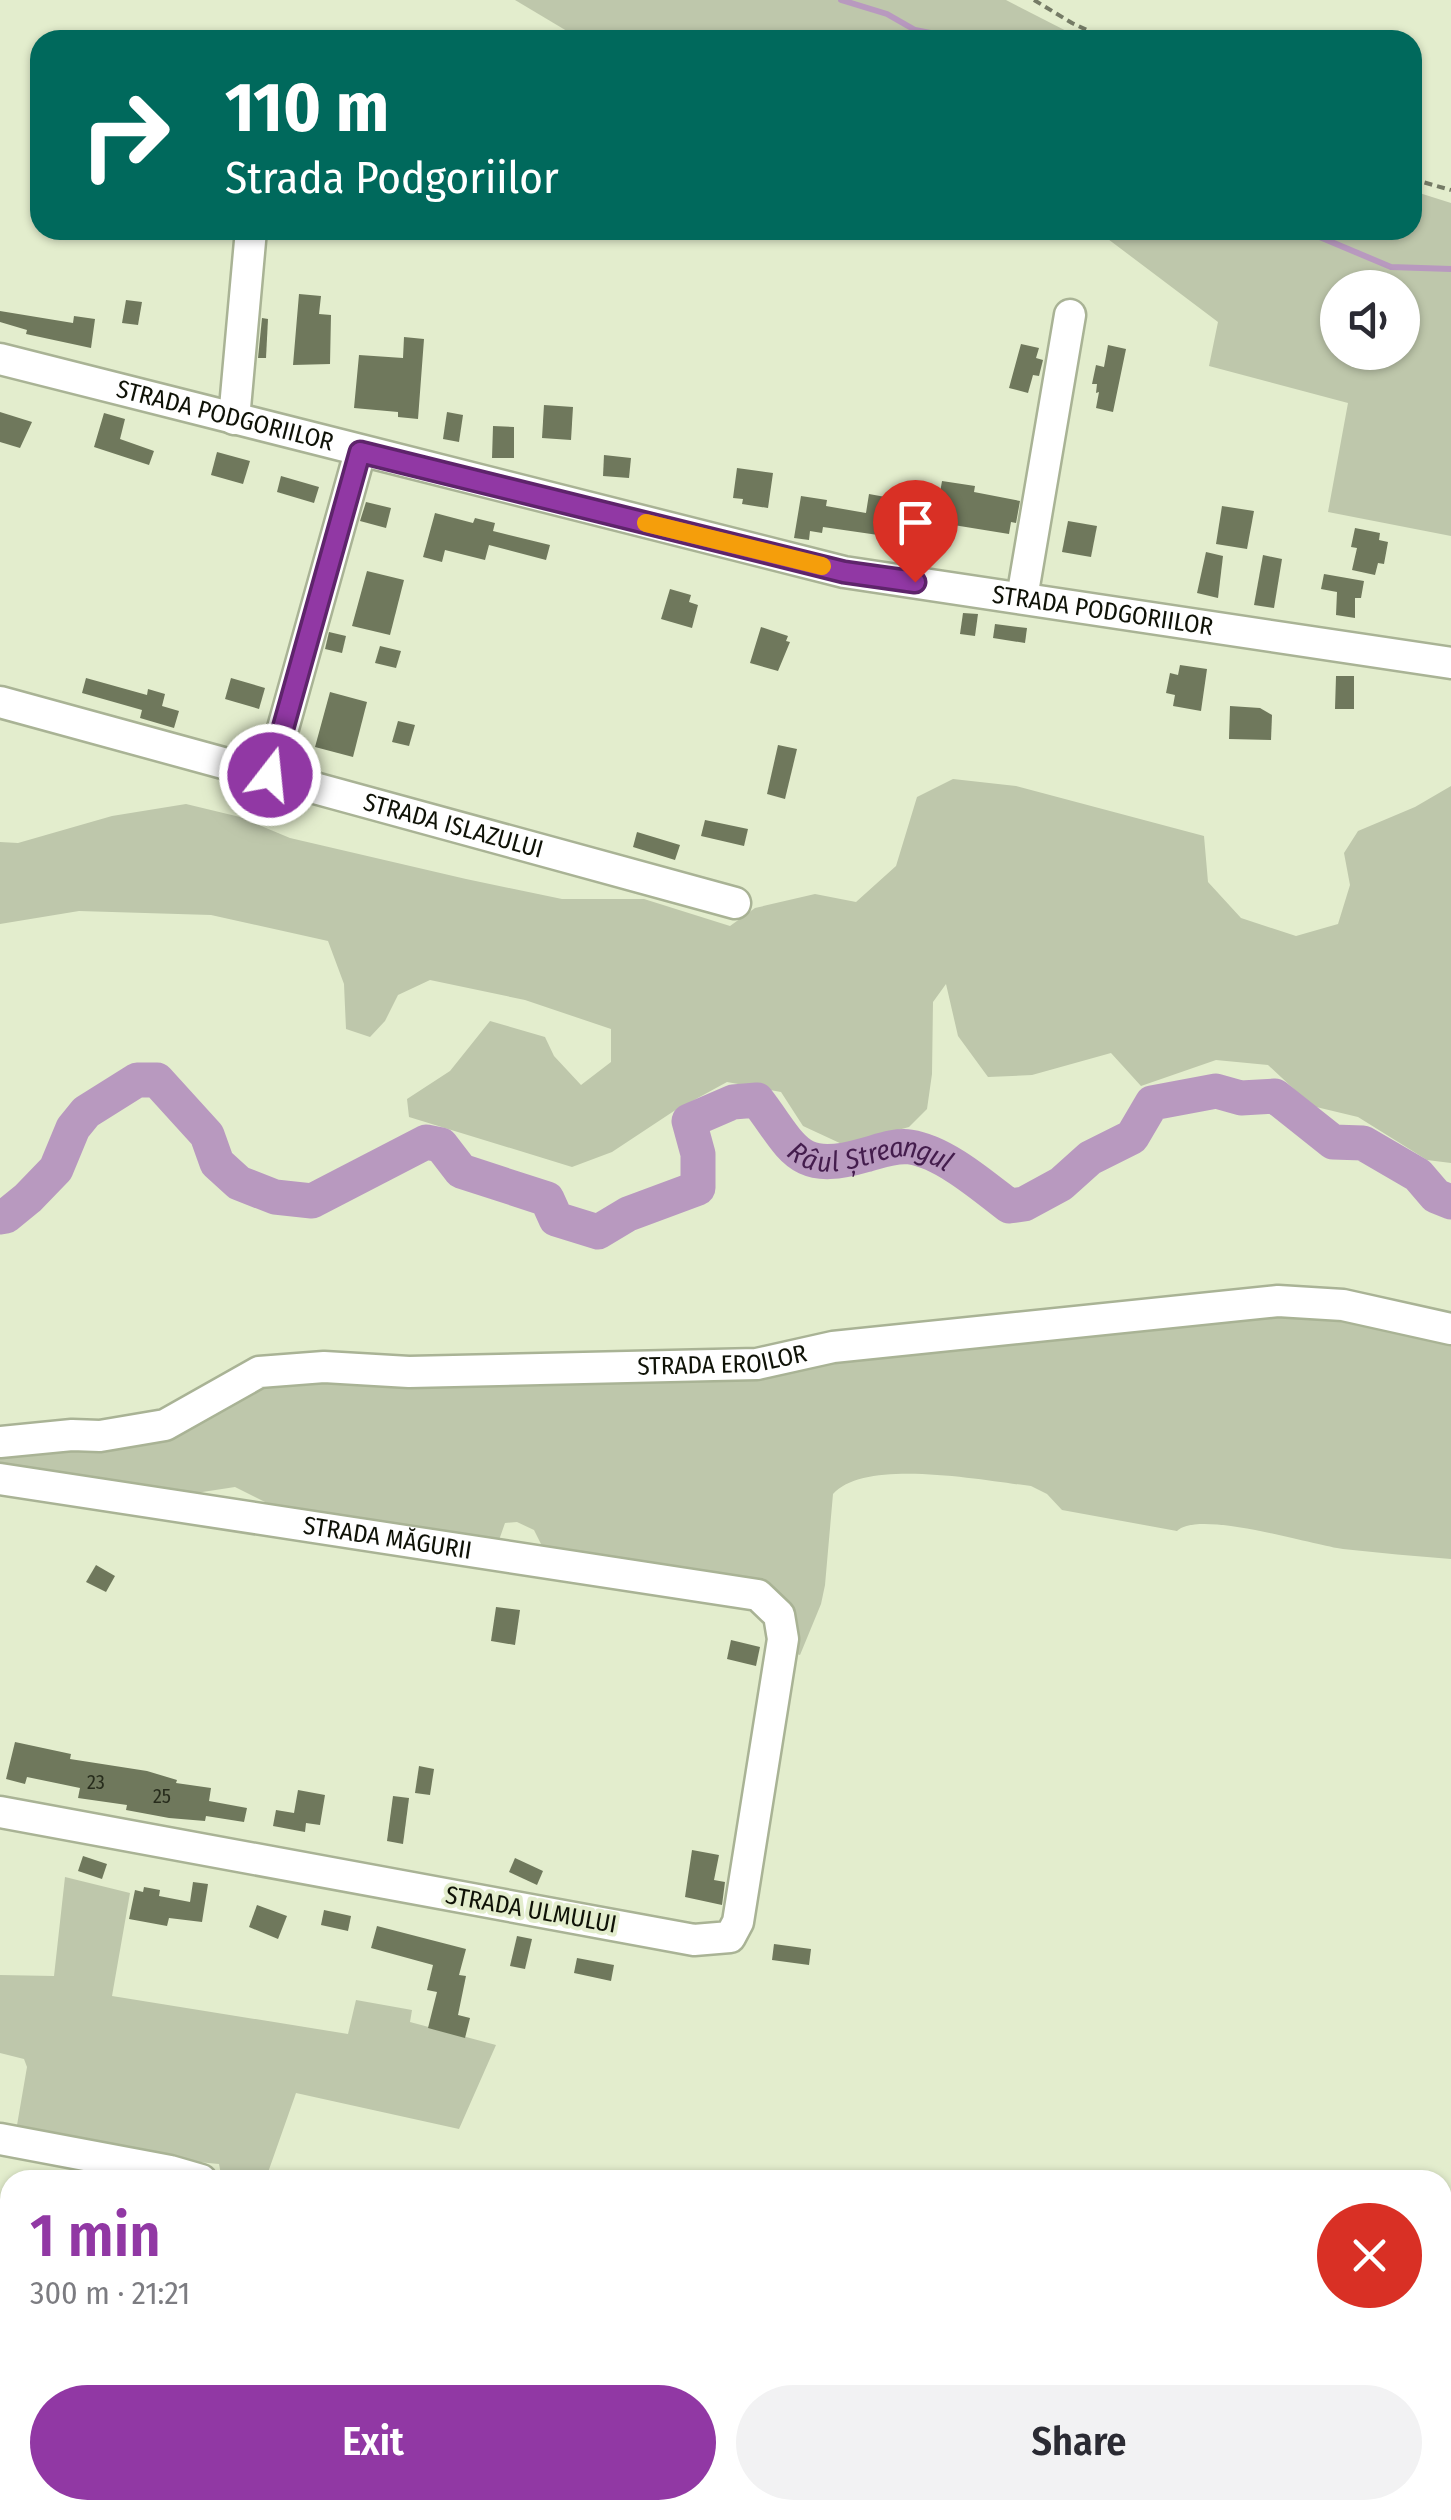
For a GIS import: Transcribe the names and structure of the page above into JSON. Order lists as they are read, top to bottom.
{
  "streets": {
    "street": [
      "STRADA PODGORIILOR",
      "STRADA ISLAZULUI",
      "STRADA EROILOR",
      "STRADA MĂGURII",
      "STRADA ULMULUI"
    ]
  },
  "crossings": [
    ["STRADA MĂGURII", "STRADA ULMULUI"]
  ],
  "water": ["Râul Ștreangul"],
  "house_numbers": ["23", "25"],
  "page": {
    "turn": ["110 m", "Strada Podgoriilor"],
    "heading": ["1 min", "300 m · 21:21"],
    "buttons": ["Exit", "Share"]
  }
}
